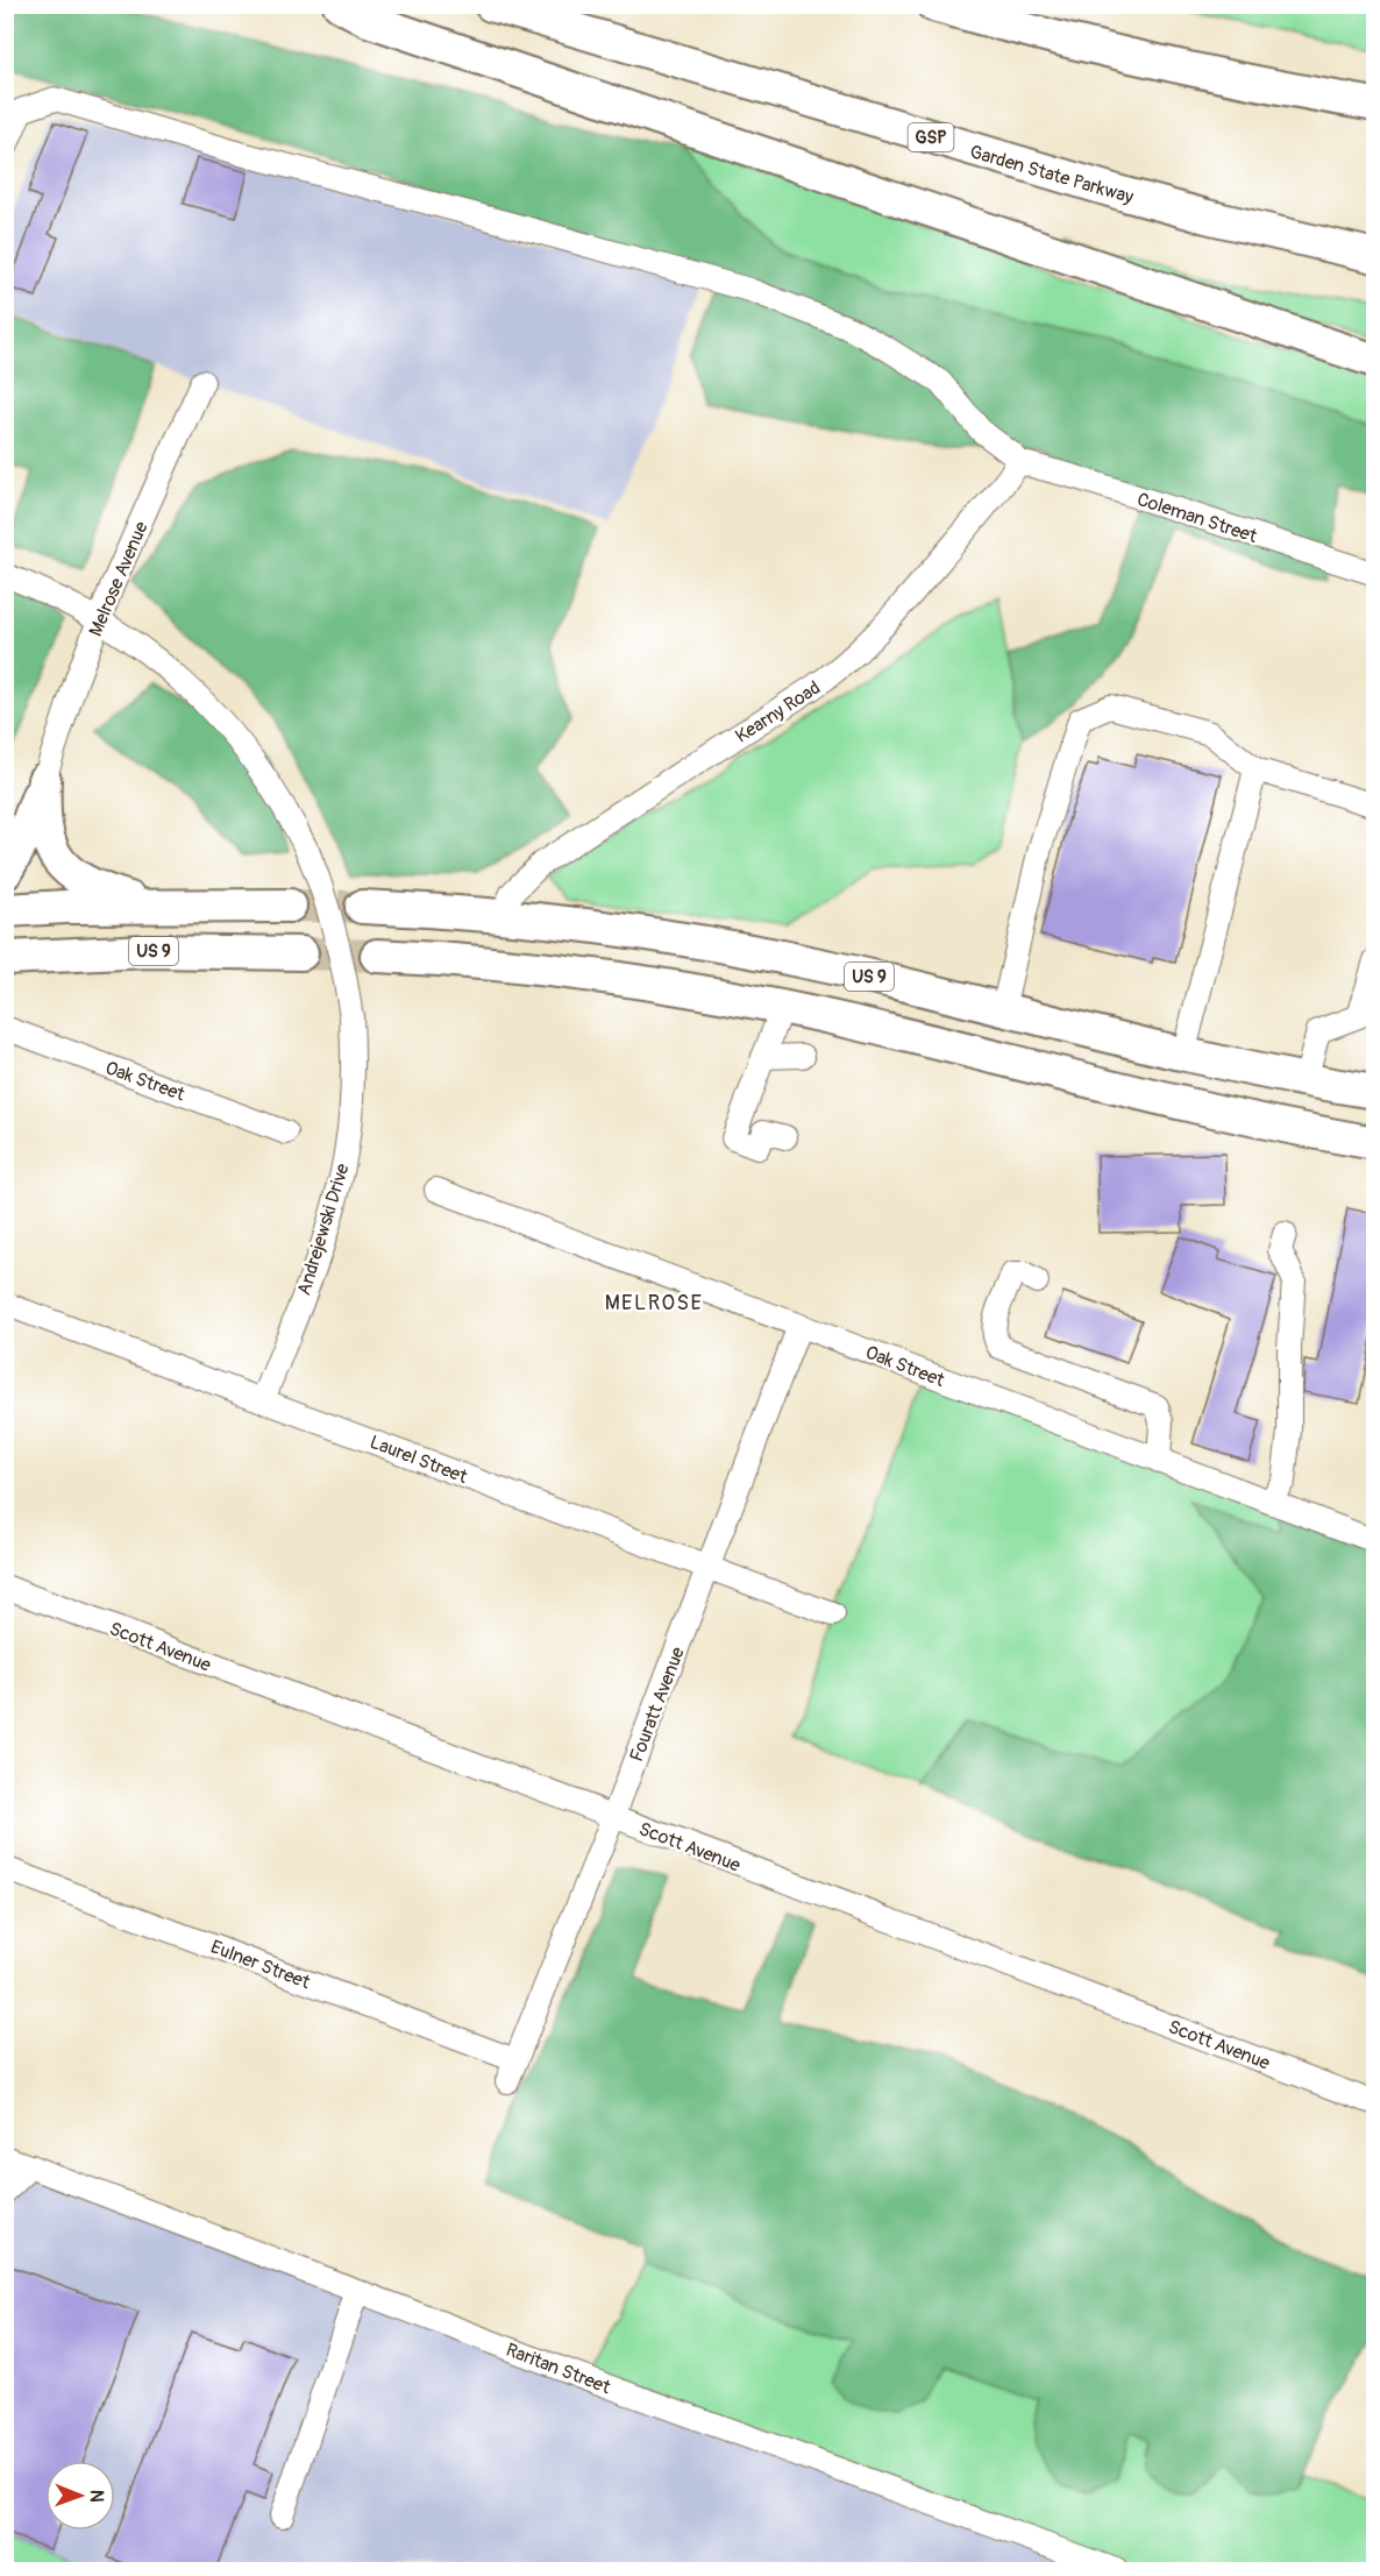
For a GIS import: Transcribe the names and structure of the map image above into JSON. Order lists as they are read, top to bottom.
{
  "streets": {
    "highway": ["GSP", "Garden State Parkway", "US 9"],
    "street": [
      "Coleman Street",
      "Melrose Avenue",
      "Kearny Road",
      "Oak Street",
      "Andrejewski Drive",
      "Laurel Street",
      "Scott Avenue",
      "Fouratt Avenue",
      "Eulner Street",
      "Raritan Street"
    ]
  },
  "crossings": [
    ["Coleman Street", "Kearny Road"],
    ["Melrose Avenue", "Andrejewski Drive"],
    ["Kearny Road", "US 9"],
    ["Oak Street", "Fouratt Avenue"],
    ["Andrejewski Drive", "Laurel Street"],
    ["Laurel Street", "Fouratt Avenue"],
    ["Scott Avenue", "Fouratt Avenue"],
    ["Fouratt Avenue", "Eulner Street"]
  ],
  "districts": ["MELROSE"],
  "north": "right"
}
